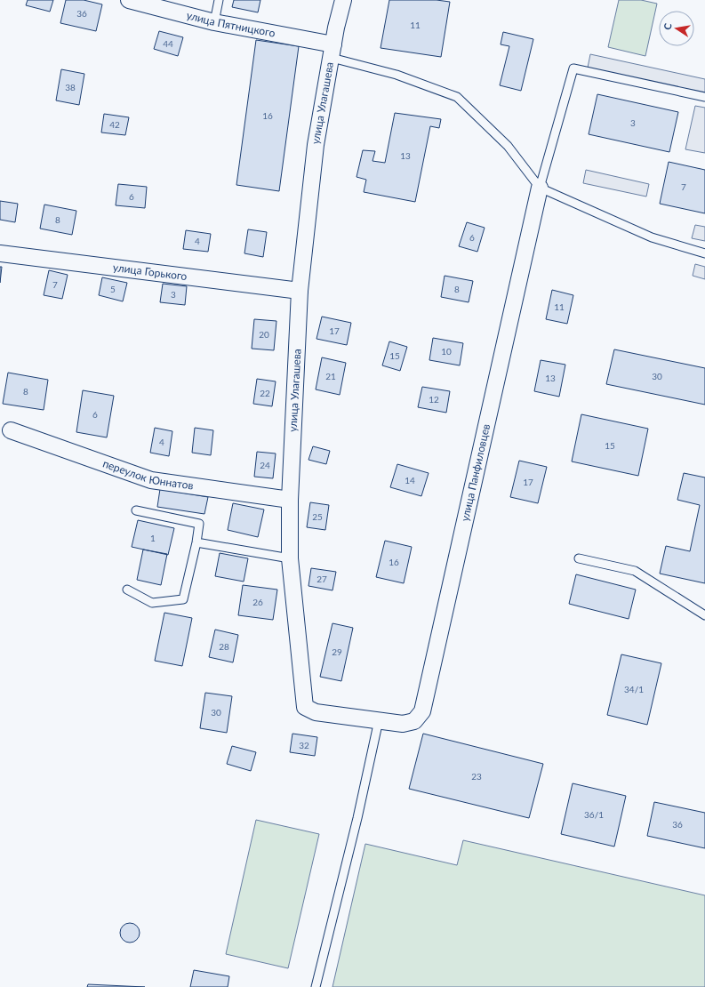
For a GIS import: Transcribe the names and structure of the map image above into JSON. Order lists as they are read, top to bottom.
{
  "streets": {
    "street": [
      "улица Пятницкого",
      "улица Улагашева",
      "улица Горького",
      "улица Панфиловцев",
      "переулок Юннатов"
    ]
  },
  "crossings": [
    ["улица Пятницкого", "улица Улагашева"],
    ["улица Улагашева", "улица Горького"],
    ["улица Улагашева", "улица Панфиловцев"],
    ["улица Улагашева", "переулок Юннатов"]
  ],
  "house_numbers": [
    "36",
    "11",
    "44",
    "38",
    "16",
    "3",
    "42",
    "13",
    "7",
    "6",
    "8",
    "6",
    "4",
    "7",
    "5",
    "8",
    "3",
    "11",
    "17",
    "20",
    "10",
    "15",
    "21",
    "30",
    "13",
    "8",
    "22",
    "12",
    "6",
    "4",
    "15",
    "24",
    "14",
    "17",
    "25",
    "1",
    "16",
    "27",
    "26",
    "28",
    "29",
    "34/1",
    "30",
    "32",
    "23",
    "36/1",
    "36"
  ],
  "north": "left"
}
